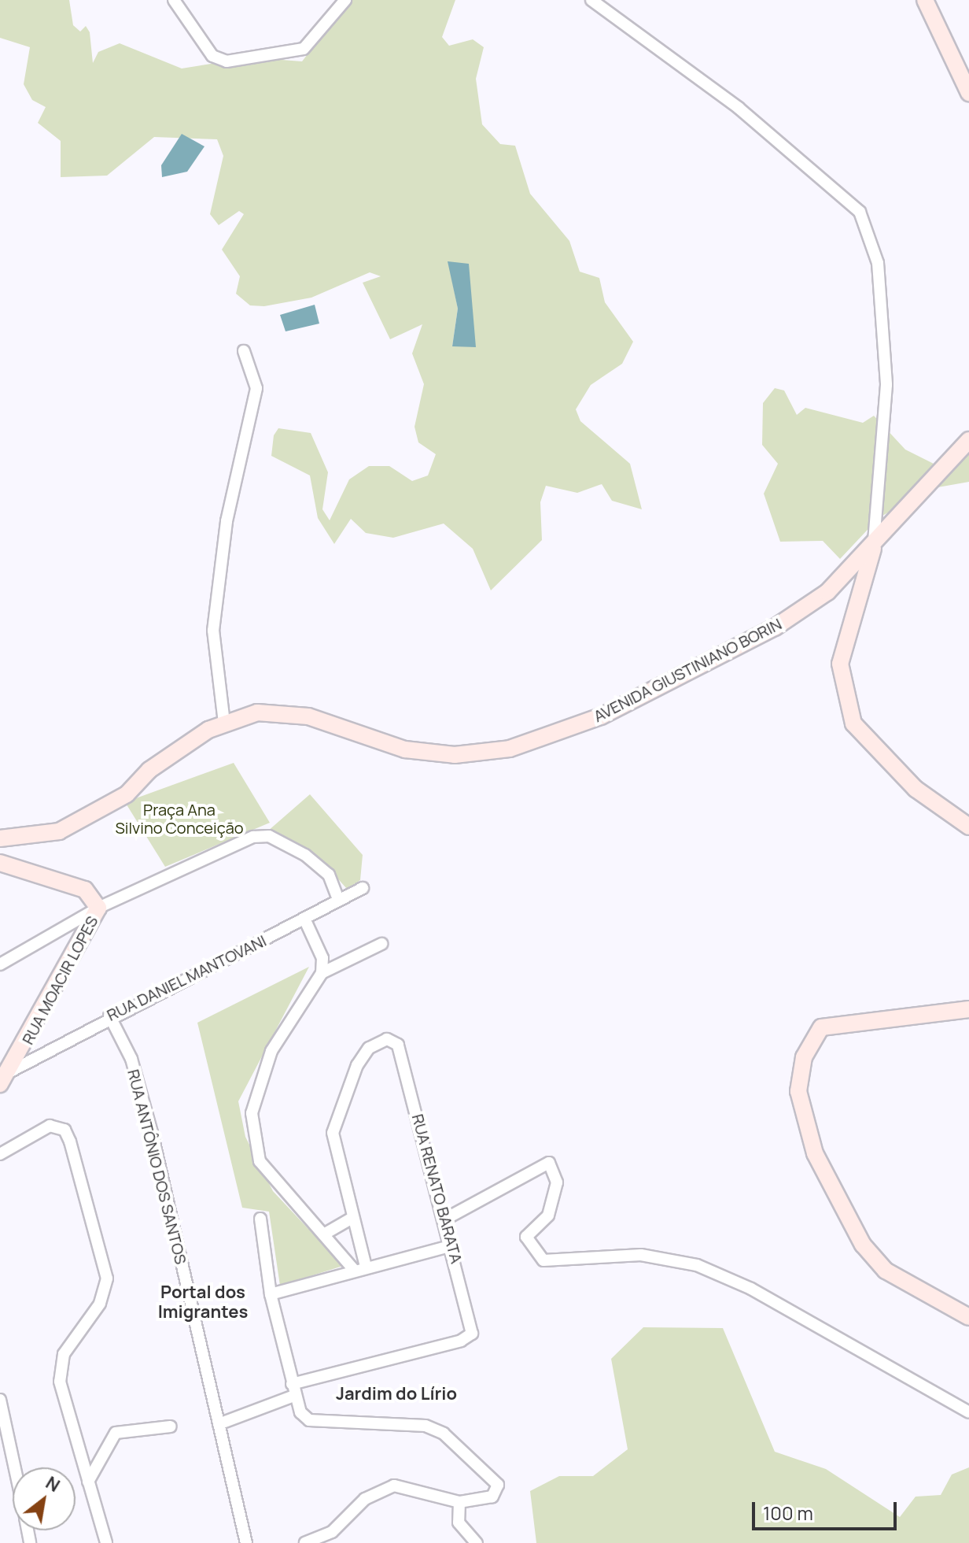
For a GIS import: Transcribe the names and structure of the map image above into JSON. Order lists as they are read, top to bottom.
{
  "streets": {
    "street": [
      "AVENIDA GIUSTINIANO BORIN",
      "RUA DANIEL MANTOVANI",
      "RUA MOACIR LOPES",
      "RUA ANTÔNIO DOS SANTOS",
      "RUA RENATO BARATA"
    ]
  },
  "crossings": [
    ["RUA DANIEL MANTOVANI", "RUA MOACIR LOPES"],
    ["RUA DANIEL MANTOVANI", "RUA ANTÔNIO DOS SANTOS"]
  ],
  "districts": ["Portal dos Imigrantes", "Jardim do Lírio"],
  "parks": ["Praça Ana Silvino Conceição"],
  "scale_bar": "100 m",
  "north": "top right"
}
